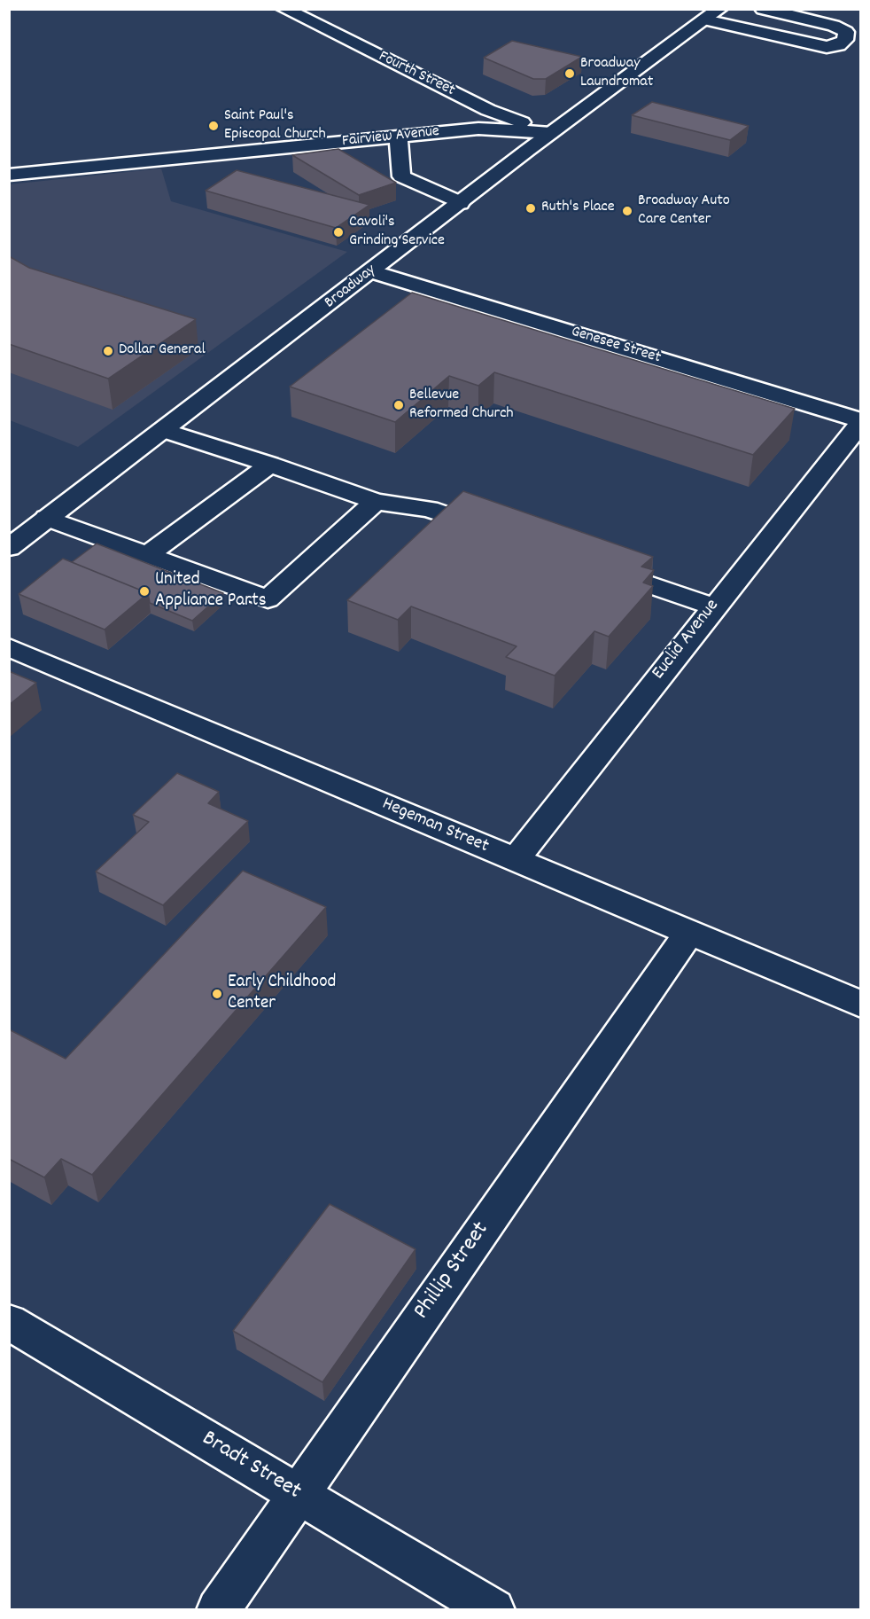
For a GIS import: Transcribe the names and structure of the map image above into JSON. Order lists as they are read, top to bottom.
{
  "streets": {
    "street": [
      "Fourth Street",
      "Fairview Avenue",
      "Broadway",
      "Genesee Street",
      "Euclid Avenue",
      "Hegeman Street",
      "Phillip Street",
      "Bradt Street"
    ]
  },
  "crossings": [
    ["Fourth Street", "Fairview Avenue"],
    ["Fourth Street", "Broadway"],
    ["Fairview Avenue", "Broadway"],
    ["Broadway", "Genesee Street"],
    ["Genesee Street", "Euclid Avenue"],
    ["Euclid Avenue", "Hegeman Street"],
    ["Hegeman Street", "Phillip Street"],
    ["Phillip Street", "Bradt Street"]
  ],
  "places": [
    "Broadway Laundromat",
    "Saint Paul's Episcopal Church",
    "Ruth's Place",
    "Broadway Auto Care Center",
    "Cavoli's Grinding Service",
    "Dollar General",
    "Bellevue Reformed Church",
    "United Appliance Parts",
    "Early Childhood Center"
  ]
}
